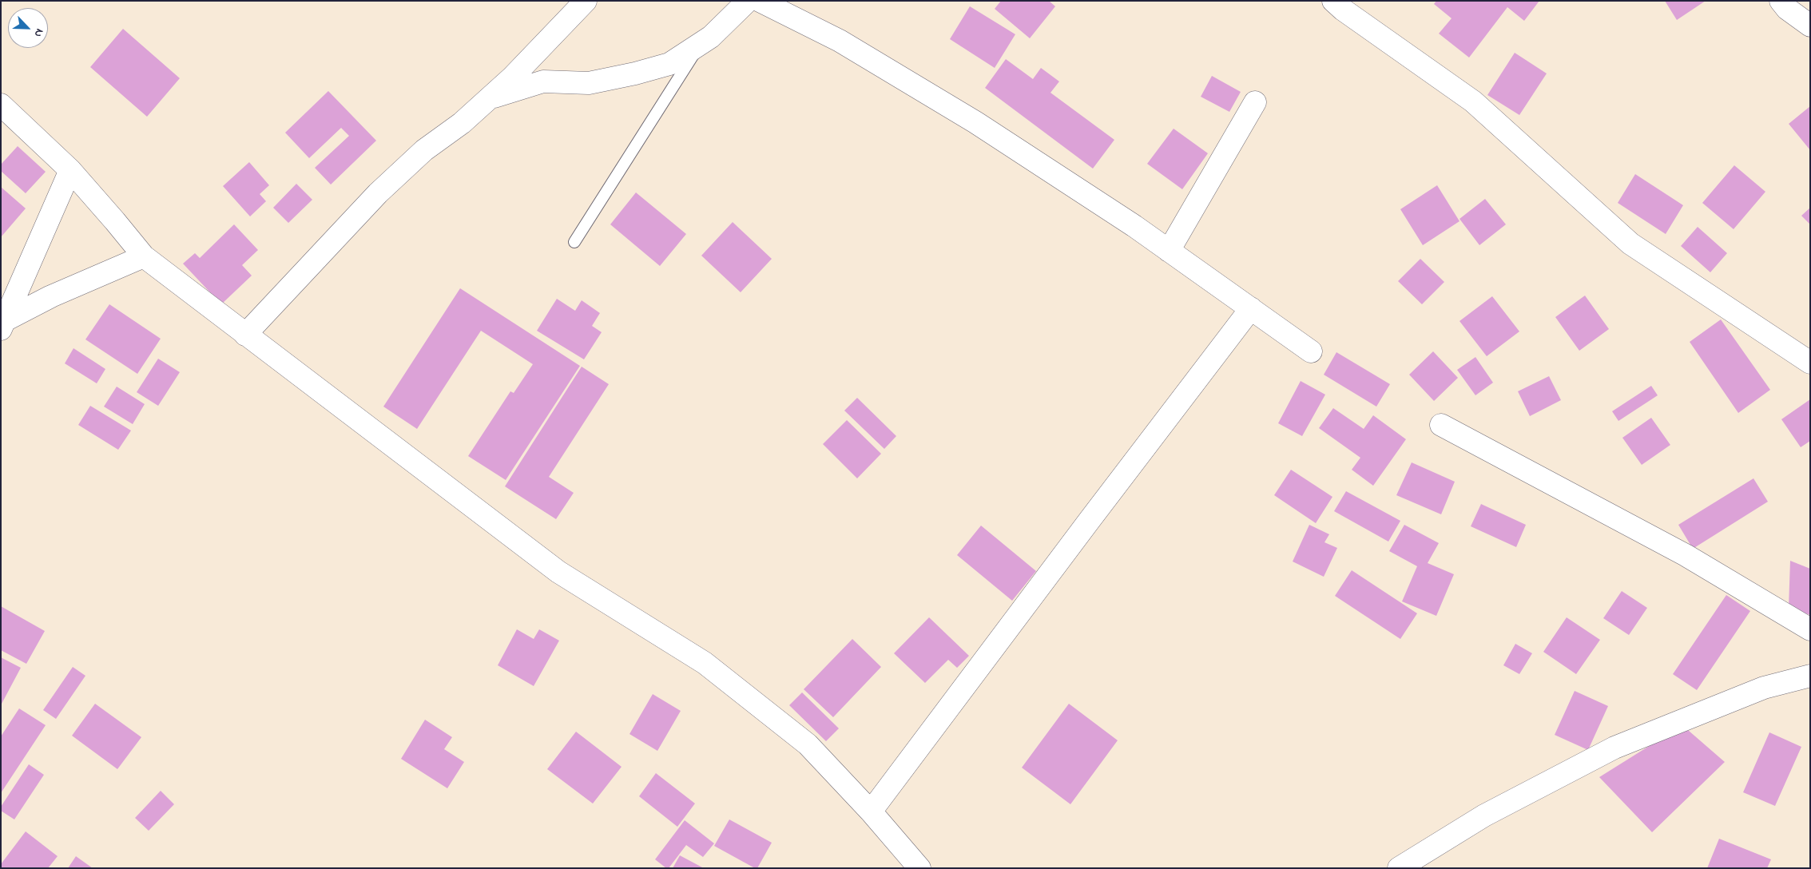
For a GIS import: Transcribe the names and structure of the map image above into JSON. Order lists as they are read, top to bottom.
{
  "north": "bottom right"
}
